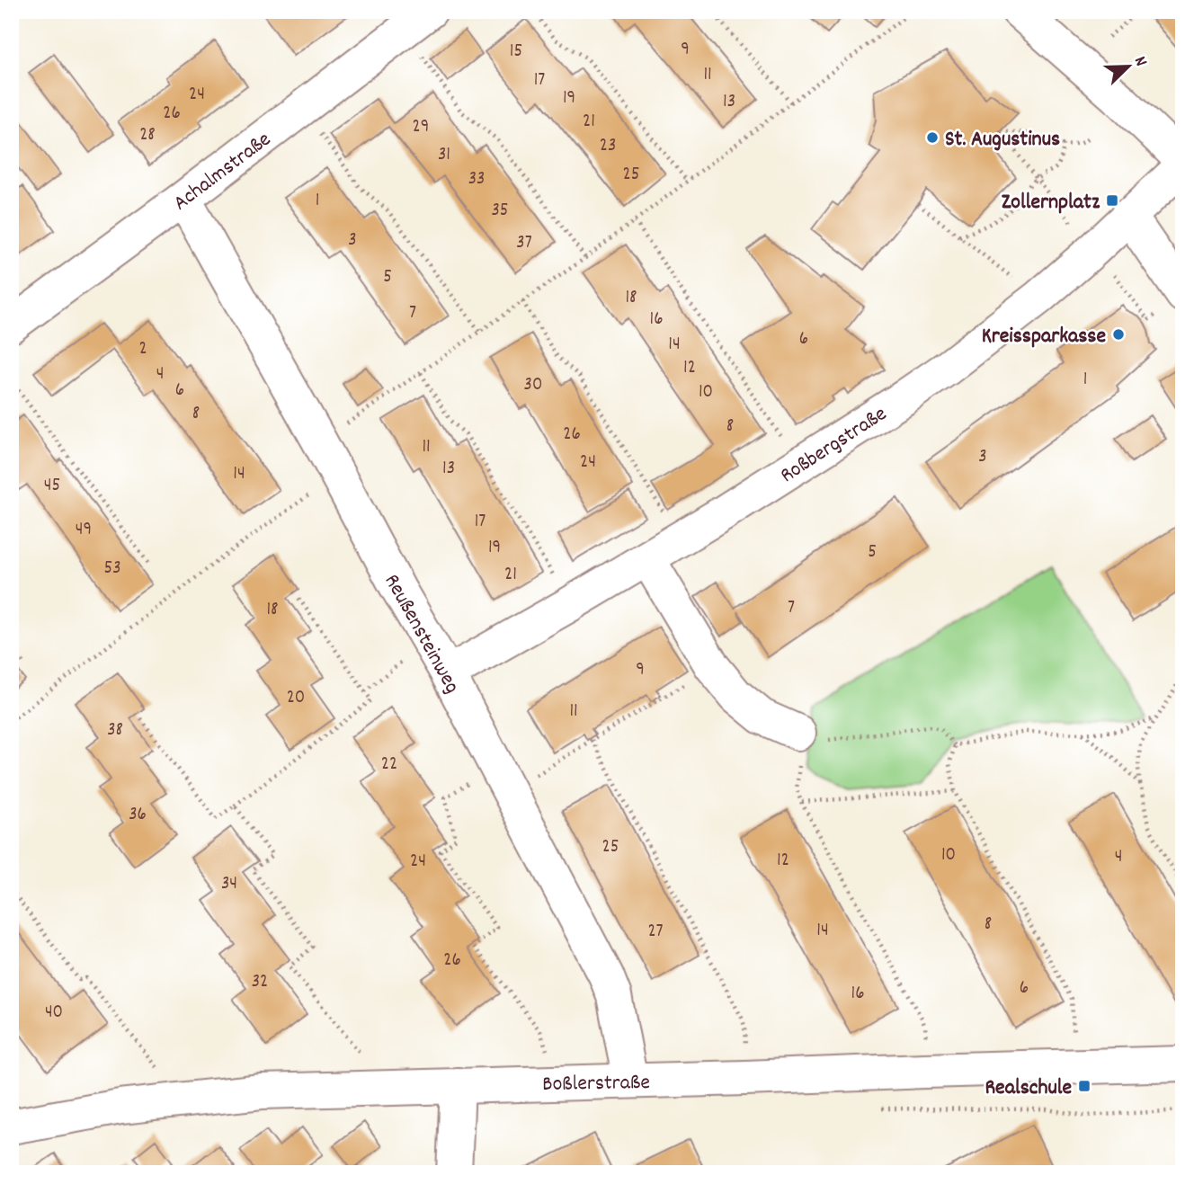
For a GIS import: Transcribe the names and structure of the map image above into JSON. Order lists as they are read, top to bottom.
{
  "streets": {
    "street": [
      "Achalmstraße",
      "Roßbergstraße",
      "Reußensteinweg",
      "Boßlerstraße"
    ]
  },
  "crossings": [
    ["Achalmstraße", "Reußensteinweg"],
    ["Roßbergstraße", "Reußensteinweg"],
    ["Reußensteinweg", "Boßlerstraße"]
  ],
  "places": {
    "other": ["St. Augustinus", "Kreissparkasse"],
    "transit": ["Zollernplatz", "Realschule"]
  },
  "house_numbers": [
    "9",
    "15",
    "11",
    "17",
    "24",
    "19",
    "13",
    "26",
    "21",
    "29",
    "28",
    "23",
    "31",
    "25",
    "33",
    "1",
    "35",
    "3",
    "37",
    "5",
    "18",
    "7",
    "16",
    "6",
    "14",
    "2",
    "12",
    "4",
    "1",
    "30",
    "6",
    "10",
    "8",
    "8",
    "26",
    "11",
    "3",
    "24",
    "13",
    "14",
    "45",
    "17",
    "49",
    "19",
    "5",
    "53",
    "21",
    "7",
    "18",
    "9",
    "20",
    "11",
    "38",
    "22",
    "36",
    "25",
    "10",
    "4",
    "12",
    "24",
    "34",
    "8",
    "14",
    "27",
    "26",
    "32",
    "6",
    "16",
    "40"
  ],
  "north": "top right"
}
